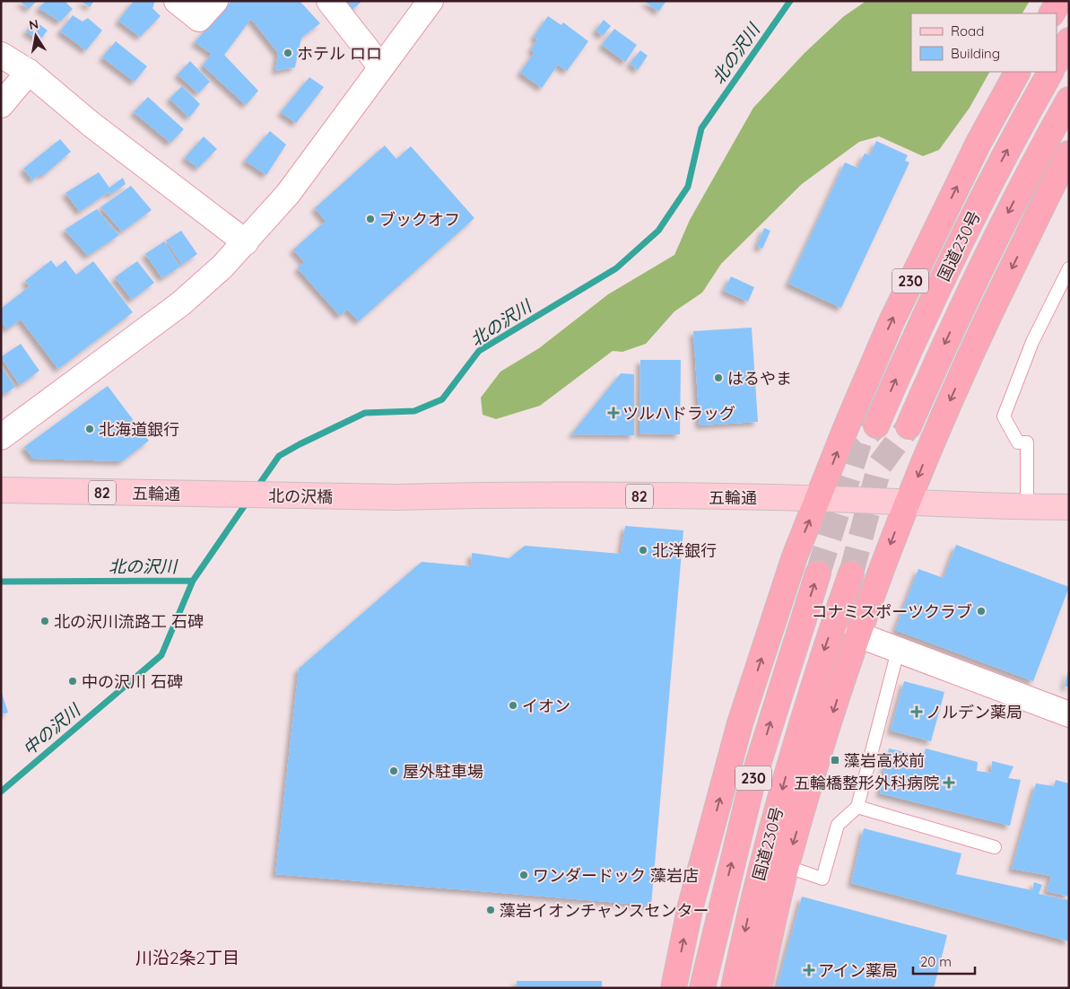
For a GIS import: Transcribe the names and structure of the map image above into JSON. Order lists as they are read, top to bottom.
{
  "streets": {
    "highway": ["国道230号", "230"],
    "main road": ["82", "五輪通", "北の沢橋"]
  },
  "crossings": [
    ["230", "五輪通"],
    ["五輪通", "北の沢橋"]
  ],
  "districts": ["川沿2条2丁目"],
  "water": ["北の沢川", "中の沢川"],
  "places": {
    "other": [
      "ホテル ロロ",
      "ブックオフ",
      "はるやま",
      "北海道銀行",
      "北洋銀行",
      "コナミスポーツクラブ",
      "北の沢川流路工 石碑",
      "中の沢川 石碑",
      "イオン",
      "屋外駐車場",
      "ワンダードック 藻岩店",
      "藻岩イオンチャンスセンター"
    ],
    "health": [
      "ツルハドラッグ",
      "ノルデン薬局",
      "五輪橋整形外科病院",
      "アイン薬局"
    ],
    "transit": ["藻岩高校前"]
  },
  "legend": ["Road", "Building"],
  "scale_bar": "20 m",
  "north": "top"
}
